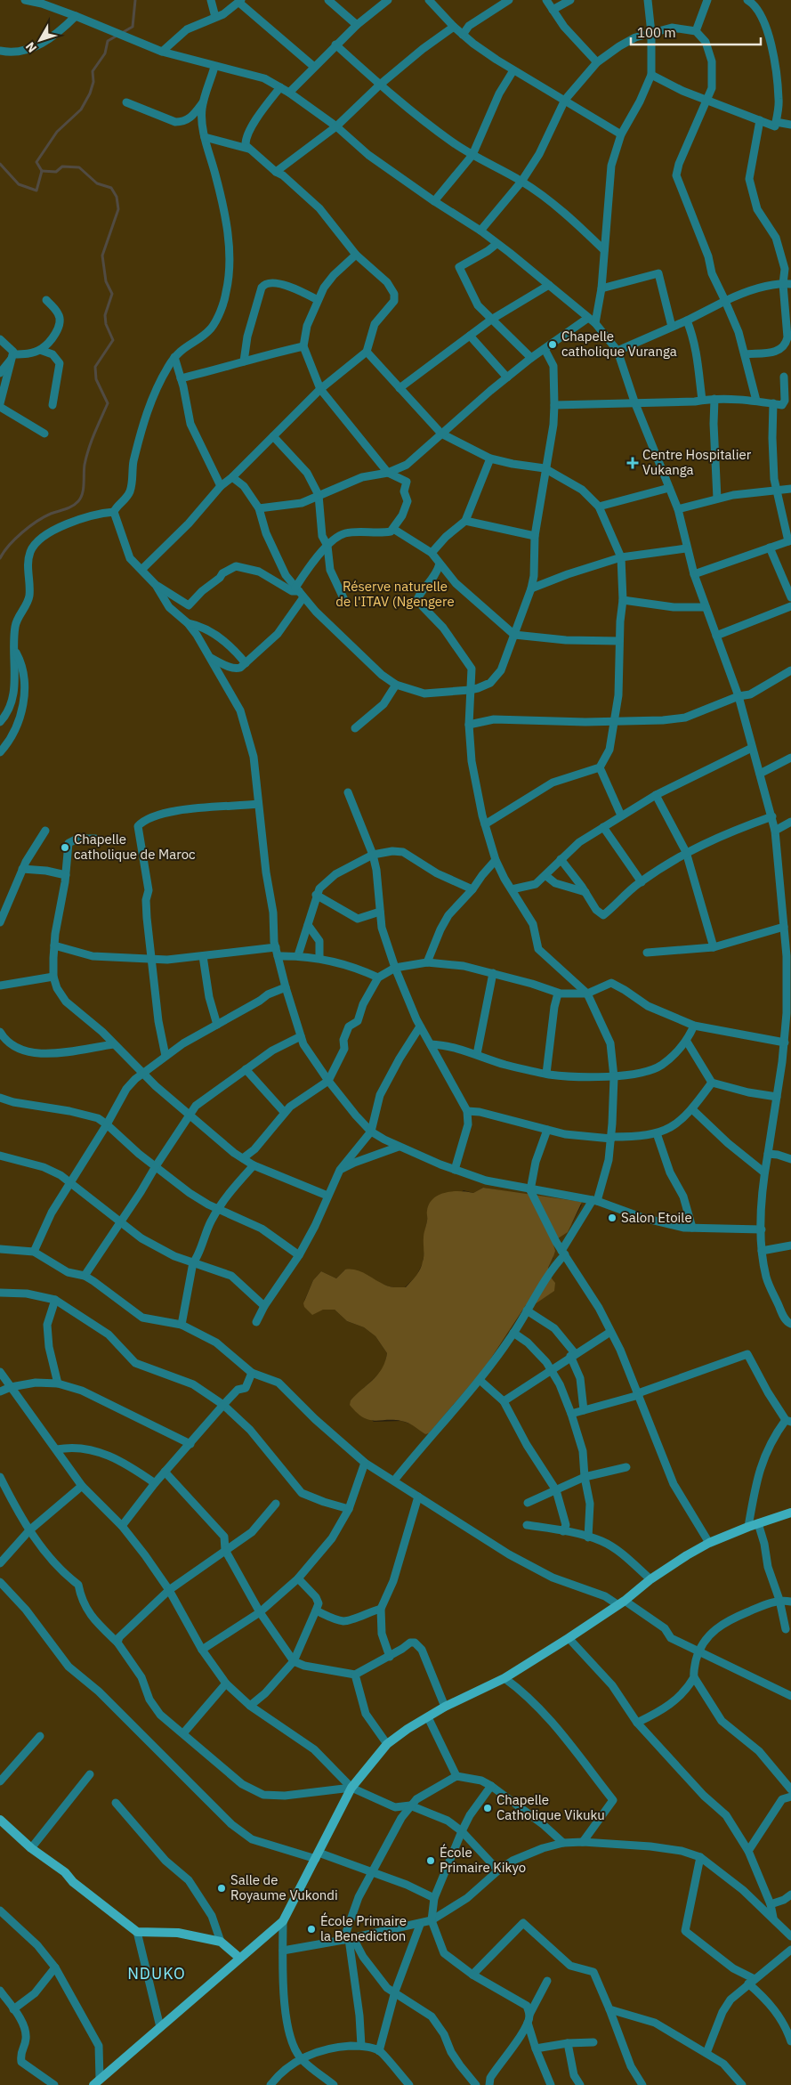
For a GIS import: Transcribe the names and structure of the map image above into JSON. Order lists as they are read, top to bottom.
{
  "districts": ["NDUKO"],
  "parks": ["Réserve naturelle de l'ITAV (Ngengere"],
  "places": {
    "other": [
      "Chapelle catholique Vuranga",
      "Chapelle catholique de Maroc",
      "Salon Etoile",
      "Chapelle Catholique Vikuku",
      "École Primaire Kikyo",
      "Salle de Royaume Vukondi",
      "École Primaire la Benediction"
    ],
    "health": ["Centre Hospitalier Vukanga"]
  },
  "scale_bar": "100 m",
  "north": "bottom left"
}
